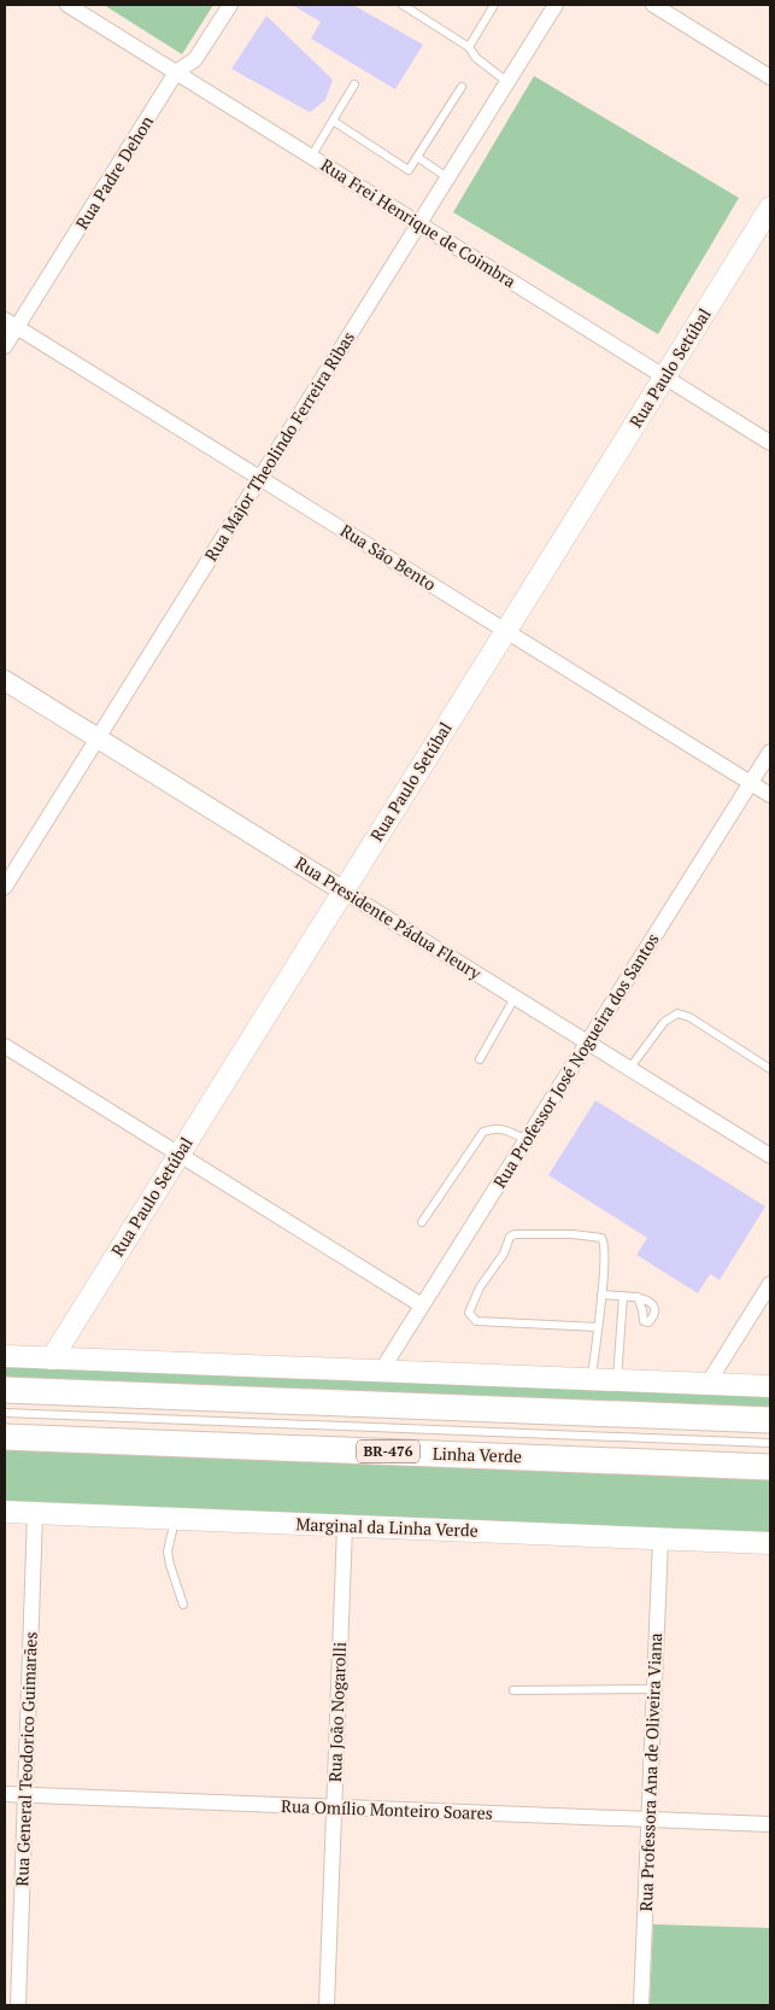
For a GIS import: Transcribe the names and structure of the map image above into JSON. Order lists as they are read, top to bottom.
{
  "streets": {
    "highway": ["BR-476", "Linha Verde"],
    "main road": ["Rua Paulo Setúbal", "Marginal da Linha Verde"],
    "street": [
      "Rua Padre Dehon",
      "Rua Frei Henrique de Coimbra",
      "Rua Major Theolindo Ferreira Ribas",
      "Rua São Bento",
      "Rua Presidente Pádua Fleury",
      "Rua Professor José Nogueira dos Santos",
      "Rua João Nogarolli",
      "Rua General Teodorico Guimarães",
      "Rua Professora Ana de Oliveira Viana",
      "Rua Omílio Monteiro Soares"
    ]
  },
  "crossings": [
    ["Rua Padre Dehon", "Rua Frei Henrique de Coimbra"],
    ["Rua Padre Dehon", "Rua São Bento"],
    ["Rua Frei Henrique de Coimbra", "Rua Paulo Setúbal"],
    ["Rua Frei Henrique de Coimbra", "Rua Major Theolindo Ferreira Ribas"],
    ["Rua Paulo Setúbal", "Rua São Bento"],
    ["Rua Paulo Setúbal", "Rua Presidente Pádua Fleury"],
    ["Rua Major Theolindo Ferreira Ribas", "Rua São Bento"],
    ["Rua Major Theolindo Ferreira Ribas", "Rua Presidente Pádua Fleury"],
    ["Rua São Bento", "Rua Professor José Nogueira dos Santos"],
    ["Rua Presidente Pádua Fleury", "Rua Professor José Nogueira dos Santos"],
    ["Marginal da Linha Verde", "Rua João Nogarolli"],
    ["Marginal da Linha Verde", "Rua General Teodorico Guimarães"],
    ["Marginal da Linha Verde", "Rua Professora Ana de Oliveira Viana"],
    ["Rua João Nogarolli", "Rua Omílio Monteiro Soares"],
    ["Rua General Teodorico Guimarães", "Rua Omílio Monteiro Soares"],
    ["Rua Professora Ana de Oliveira Viana", "Rua Omílio Monteiro Soares"]
  ]
}
